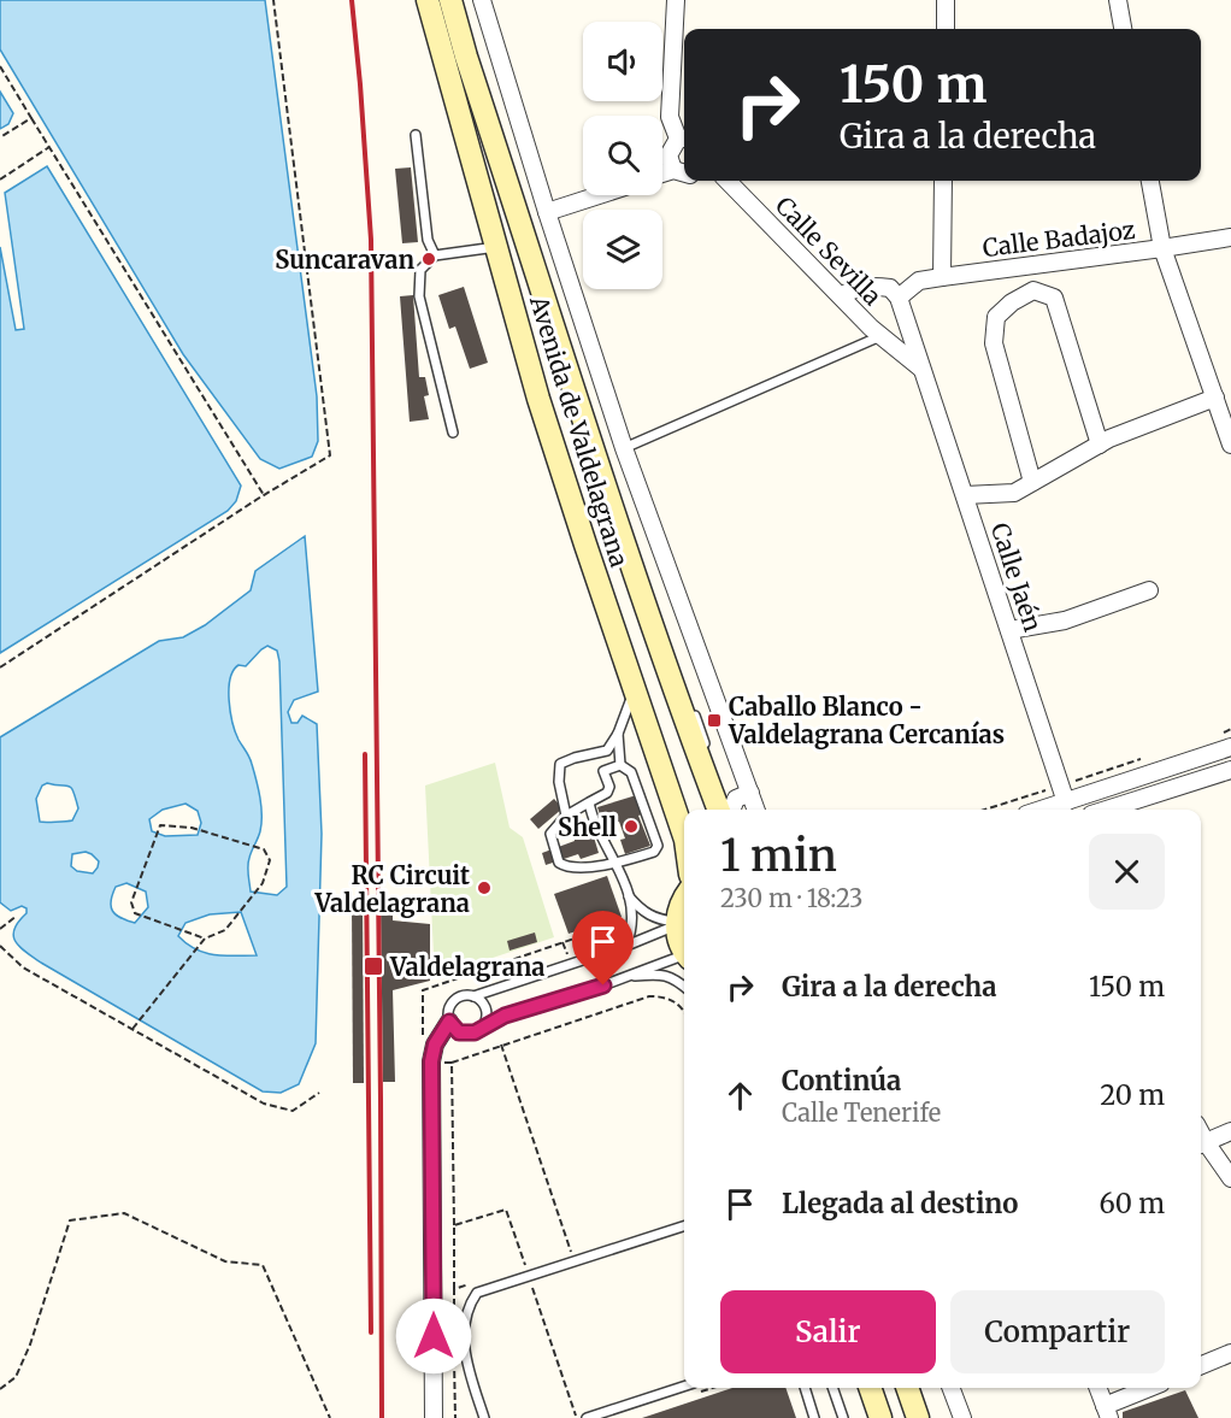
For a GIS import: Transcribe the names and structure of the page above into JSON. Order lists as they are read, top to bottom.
{
  "streets": {
    "main road": ["Avenida de Valdelagrana"],
    "street": ["Calle Badajoz", "Calle Sevilla", "Calle Jaén"]
  },
  "crossings": [
    ["Calle Badajoz", "Calle Jaén"]
  ],
  "places": {
    "other": ["Suncaravan", "Shell", "RC Circuit Valdelagrana"],
    "transit": ["Caballo Blanco - Valdelagrana Cercanías", "Valdelagrana"]
  },
  "page": {
    "turn": ["150 m", "Gira a la derecha"],
    "heading": ["1 min", "230 m · 18:23"],
    "list": [
      {
        "name": "Gira a la derecha",
        "value": "150 m"
      },
      {
        "name": "Continúa",
        "note": "Calle Tenerife",
        "value": "20 m"
      },
      {
        "name": "Llegada al destino",
        "value": "60 m"
      }
    ],
    "buttons": ["Salir", "Compartir"]
  }
}
